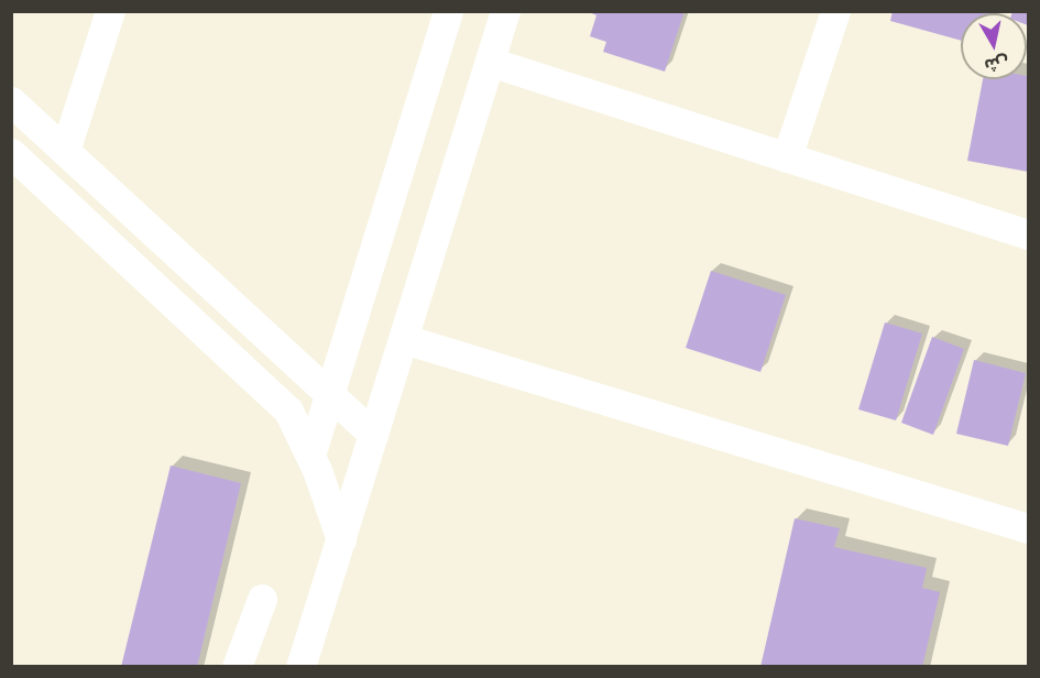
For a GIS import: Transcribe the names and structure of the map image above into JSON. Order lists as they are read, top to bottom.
{
  "north": "bottom"
}
